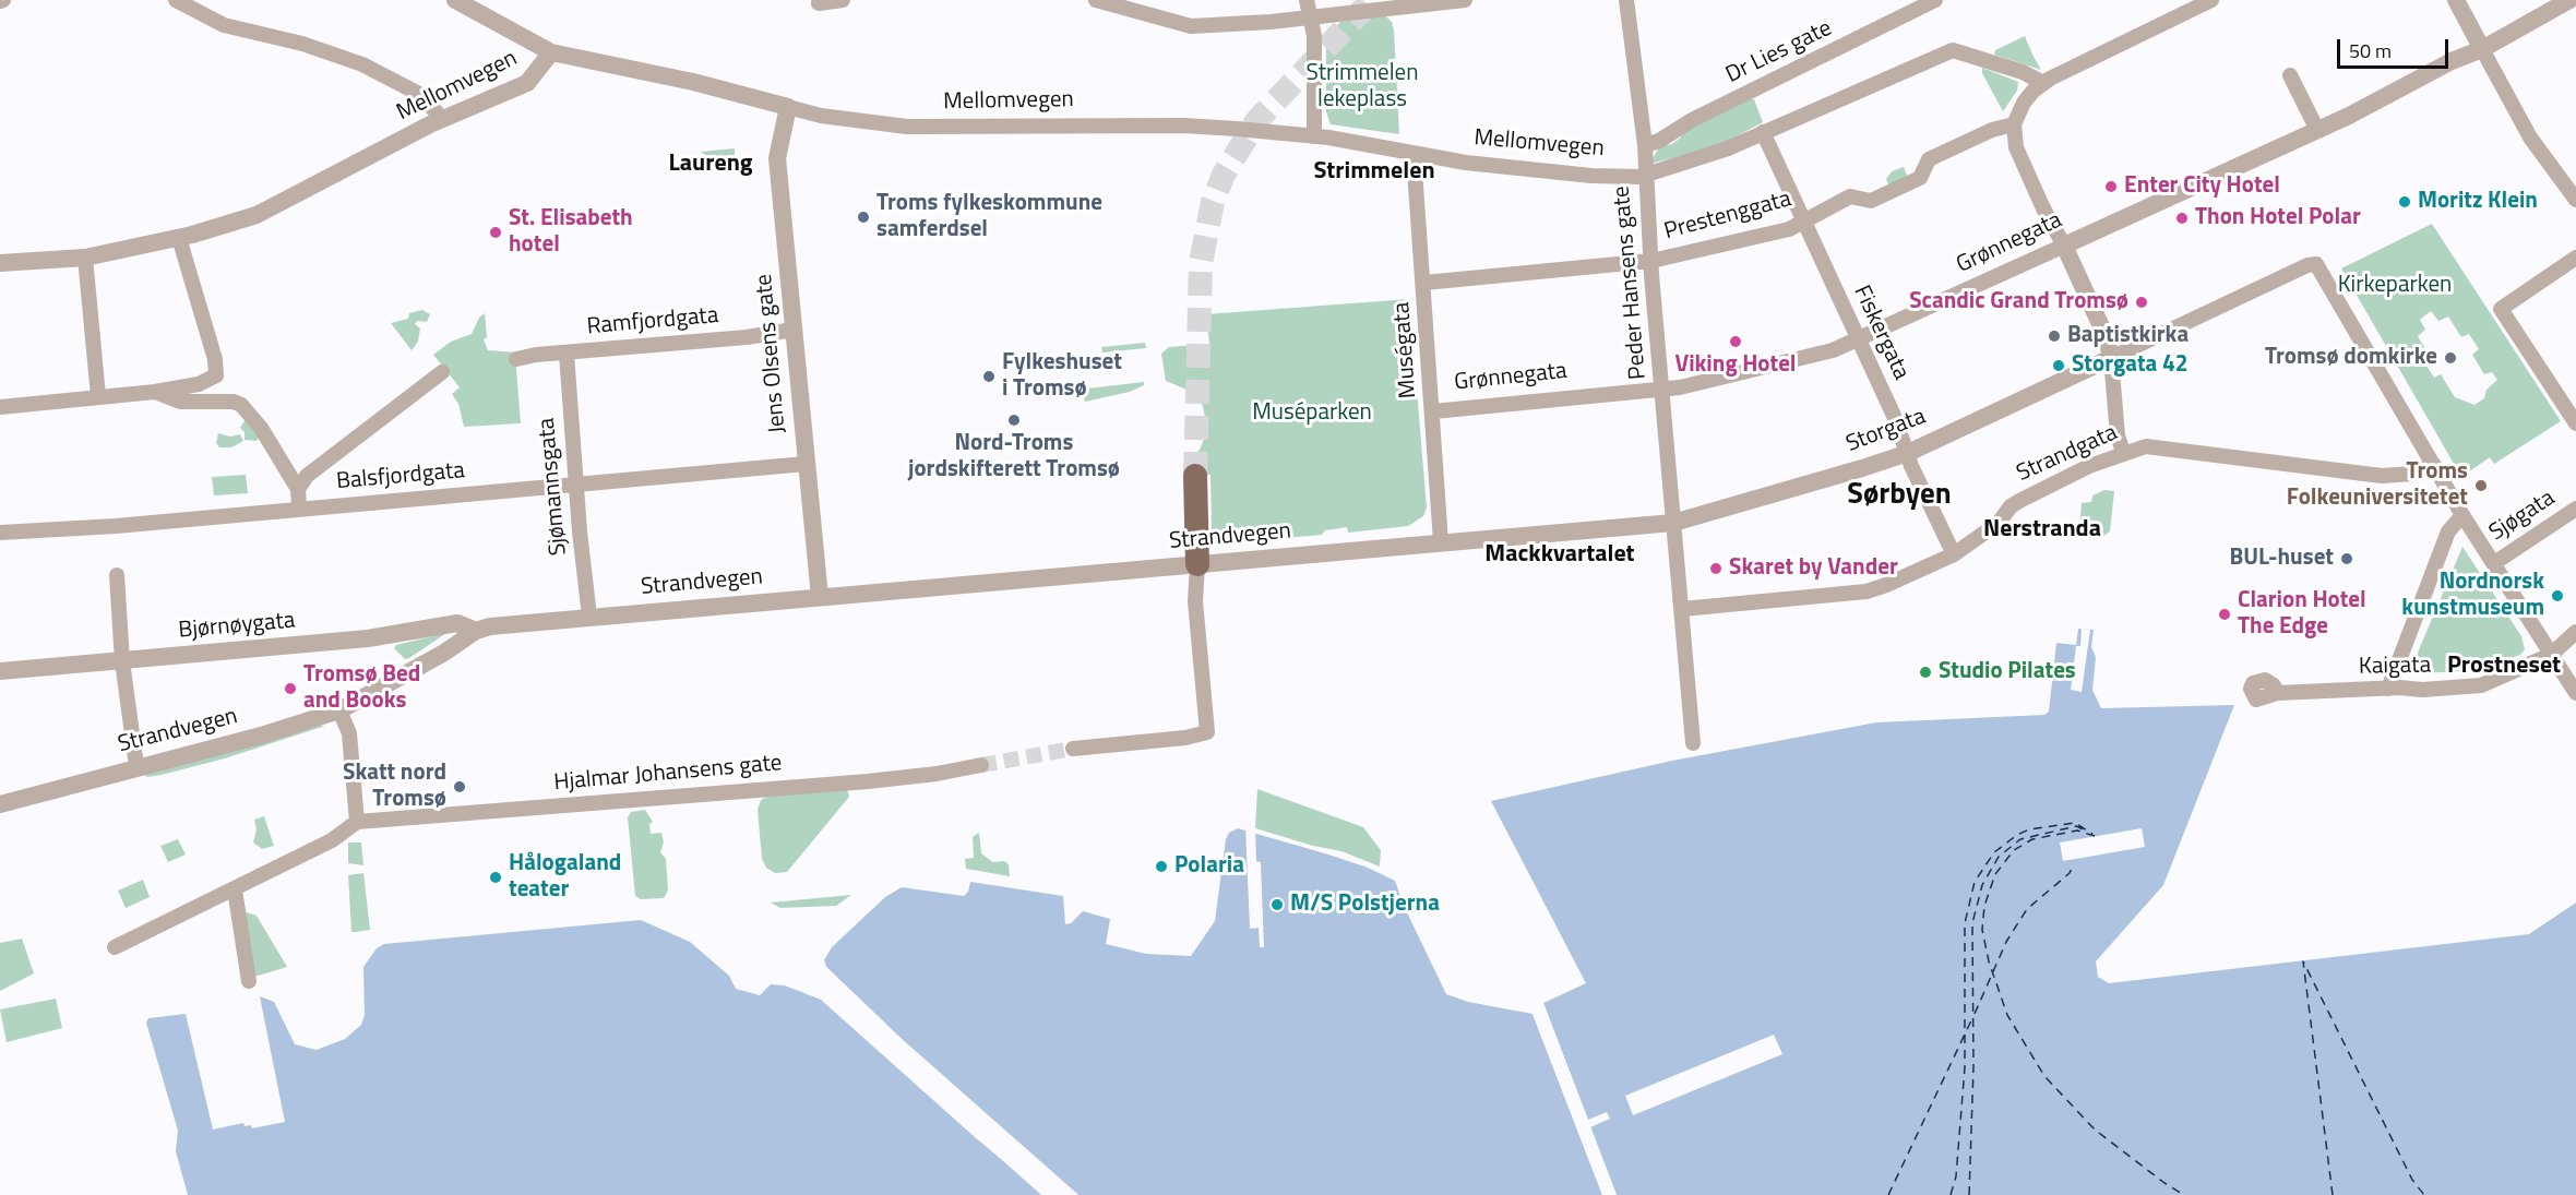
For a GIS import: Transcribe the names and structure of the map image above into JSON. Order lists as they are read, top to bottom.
{
  "streets": {
    "street": [
      "Dr Lies gate",
      "Mellomvegen",
      "Prestenggata",
      "Grønnegata",
      "Peder Hansens gate",
      "Ramfjordgata",
      "Fiskergata",
      "Muségata",
      "Jens Olsens gate",
      "Storgata",
      "Strandgata",
      "Balsfjordgata",
      "Sjømannsgata",
      "Sjøgata",
      "Strandvegen",
      "Bjørnøygata",
      "Kaigata",
      "Hjalmar Johansens gate"
    ]
  },
  "crossings": [
    ["Dr Lies gate", "Peder Hansens gate"],
    ["Mellomvegen", "Peder Hansens gate"],
    ["Mellomvegen", "Fiskergata"],
    ["Mellomvegen", "Muségata"],
    ["Mellomvegen", "Jens Olsens gate"],
    ["Prestenggata", "Peder Hansens gate"],
    ["Prestenggata", "Fiskergata"],
    ["Prestenggata", "Muségata"],
    ["Grønnegata", "Peder Hansens gate"],
    ["Grønnegata", "Fiskergata"],
    ["Grønnegata", "Muségata"],
    ["Peder Hansens gate", "Storgata"],
    ["Peder Hansens gate", "Strandgata"],
    ["Ramfjordgata", "Jens Olsens gate"],
    ["Ramfjordgata", "Sjømannsgata"],
    ["Fiskergata", "Storgata"],
    ["Fiskergata", "Strandgata"],
    ["Muségata", "Storgata"],
    ["Muségata", "Strandvegen"],
    ["Jens Olsens gate", "Balsfjordgata"],
    ["Jens Olsens gate", "Strandvegen"],
    ["Storgata", "Strandgata"],
    ["Storgata", "Strandvegen"],
    ["Balsfjordgata", "Sjømannsgata"],
    ["Sjømannsgata", "Strandvegen"],
    ["Strandvegen", "Bjørnøygata"]
  ],
  "districts": [
    "Laureng",
    "Strimmelen",
    "Sørbyen",
    "Nerstranda",
    "Mackkvartalet",
    "Prostneset"
  ],
  "parks": ["Strimmelen lekeplass", "Kirkeparken", "Muséparken"],
  "places": [
    "Enter City Hotel",
    "Moritz Klein",
    "Troms fylkeskommune samferdsel",
    "Thon Hotel Polar",
    "St. Elisabeth hotel",
    "Scandic Grand Tromsø",
    "Baptistkirka",
    "Viking Hotel",
    "Tromsø domkirke",
    "Storgata 42",
    "Fylkeshuset i Tromsø",
    "Nord-Troms jordskifterett Tromsø",
    "Troms Folkeuniversitetet",
    "BUL-huset",
    "Skaret by Vander",
    "Nordnorsk kunstmuseum",
    "Clarion Hotel The Edge",
    "Studio Pilates",
    "Tromsø Bed and Books",
    "Skatt nord Tromsø",
    "Polaria",
    "Hålogaland teater",
    "M/S Polstjerna"
  ],
  "scale_bar": "50 m"
}
